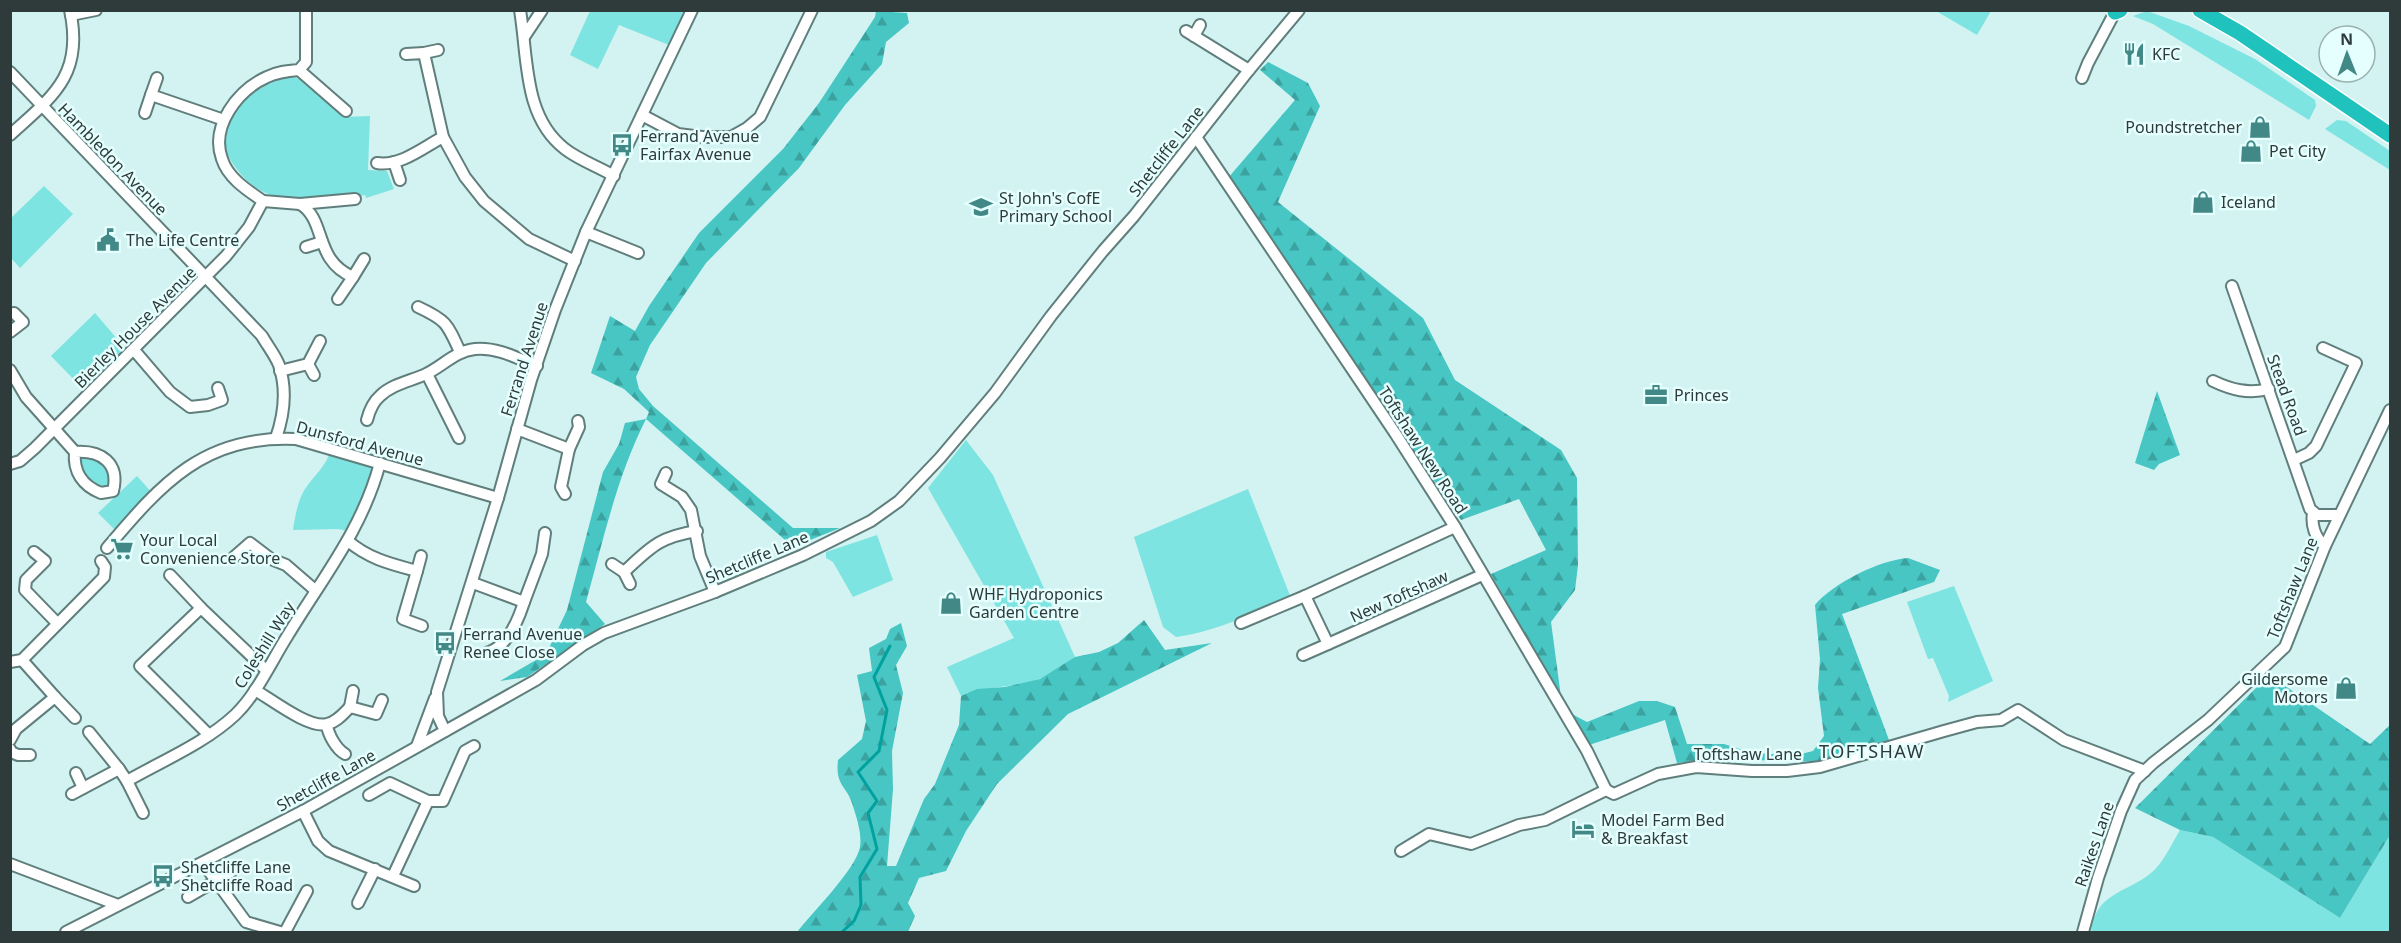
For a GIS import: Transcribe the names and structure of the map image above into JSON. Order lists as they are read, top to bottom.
{
  "streets": {
    "street": [
      "Shetcliffe Lane",
      "Hambledon Avenue",
      "Bierley House Avenue",
      "Ferrand Avenue",
      "Stead Road",
      "Dunsford Avenue",
      "Toftshaw New Road",
      "Toftshaw Lane",
      "New Toftshaw",
      "Coleshill Way",
      "Raikes Lane"
    ]
  },
  "crossings": [
    ["Shetcliffe Lane", "Ferrand Avenue"],
    ["Shetcliffe Lane", "Toftshaw New Road"],
    ["Hambledon Avenue", "Bierley House Avenue"],
    ["Hambledon Avenue", "Dunsford Avenue"],
    ["Ferrand Avenue", "Dunsford Avenue"],
    ["Stead Road", "Toftshaw Lane"],
    ["Dunsford Avenue", "Coleshill Way"],
    ["Toftshaw New Road", "Toftshaw Lane"],
    ["Toftshaw New Road", "New Toftshaw"],
    ["Toftshaw Lane", "Raikes Lane"]
  ],
  "districts": ["TOFTSHAW"],
  "places": {
    "restaurant": ["KFC"],
    "shop": [
      "Poundstretcher",
      "Pet City",
      "Iceland",
      "WHF Hydroponics Garden Centre",
      "Gildersome Motors"
    ],
    "bus stop": ["Ferrand Avenue Fairfax Avenue", "Ferrand Avenue Renee Close", "Shetcliffe Lane Shetcliffe Road"],
    "school or university": ["St John's CofE Primary School"],
    "public building": ["The Life Centre"],
    "office": ["Princes"],
    "supermarket": ["Your Local Convenience Store"],
    "hotel": ["Model Farm Bed & Breakfast"]
  },
  "north": "top"
}
